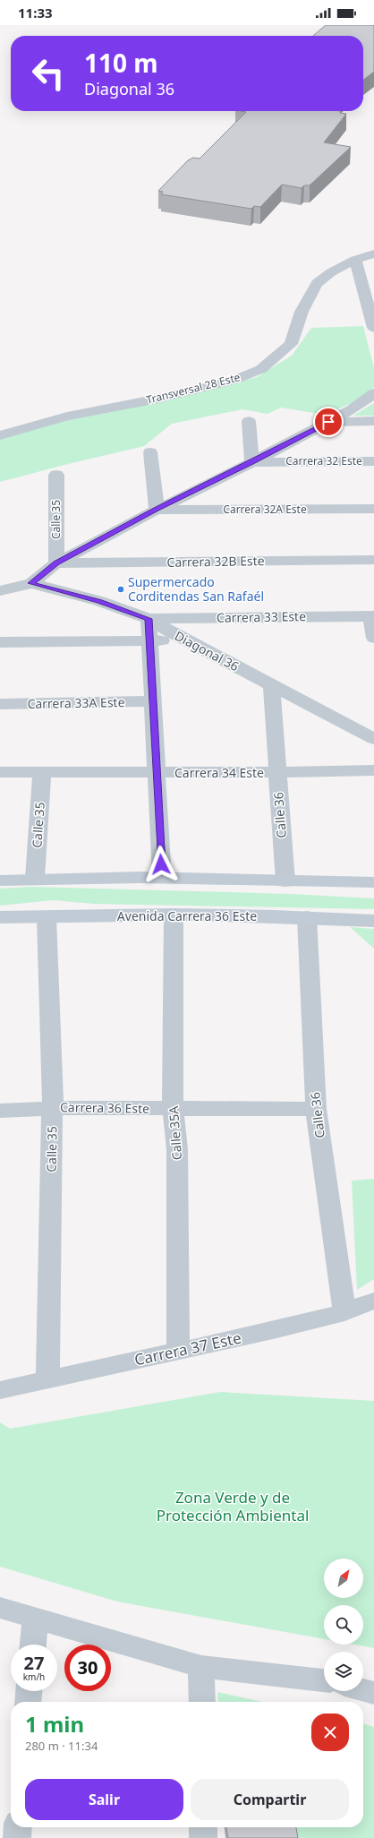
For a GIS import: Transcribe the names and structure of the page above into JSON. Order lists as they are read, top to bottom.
{
  "streets": {
    "street": [
      "Transversal 28 Este",
      "Carrera 32 Este",
      "Carrera 32A Este",
      "Calle 35",
      "Carrera 32B Este",
      "Carrera 33 Este",
      "Diagonal 36",
      "Carrera 33A Este",
      "Carrera 34 Este",
      "Calle 36",
      "Avenida Carrera 36 Este",
      "Carrera 36 Este",
      "Calle 35A",
      "Carrera 37 Este"
    ]
  },
  "crossings": [
    ["Calle 35", "Carrera 32B Este"],
    ["Calle 35", "Carrera 34 Este"],
    ["Calle 35", "Avenida Carrera 36 Este"],
    ["Calle 35", "Carrera 36 Este"],
    ["Calle 35", "Carrera 37 Este"],
    ["Carrera 33 Este", "Diagonal 36"],
    ["Diagonal 36", "Calle 36"],
    ["Carrera 34 Este", "Calle 36"],
    ["Calle 36", "Avenida Carrera 36 Este"],
    ["Calle 36", "Carrera 36 Este"],
    ["Calle 36", "Carrera 37 Este"],
    ["Avenida Carrera 36 Este", "Calle 35A"],
    ["Carrera 36 Este", "Calle 35A"],
    ["Calle 35A", "Carrera 37 Este"]
  ],
  "parks": ["Zona Verde y de Protección Ambiental"],
  "places": ["Supermercado Corditendas San Rafaél"],
  "north": "top right",
  "page": {
    "status": "11:33",
    "turn": ["110 m", "Diagonal 36"],
    "speed": "27 km/h",
    "limit": "30",
    "heading": ["1 min", "280 m · 11:34"],
    "buttons": ["Salir", "Compartir"]
  }
}
